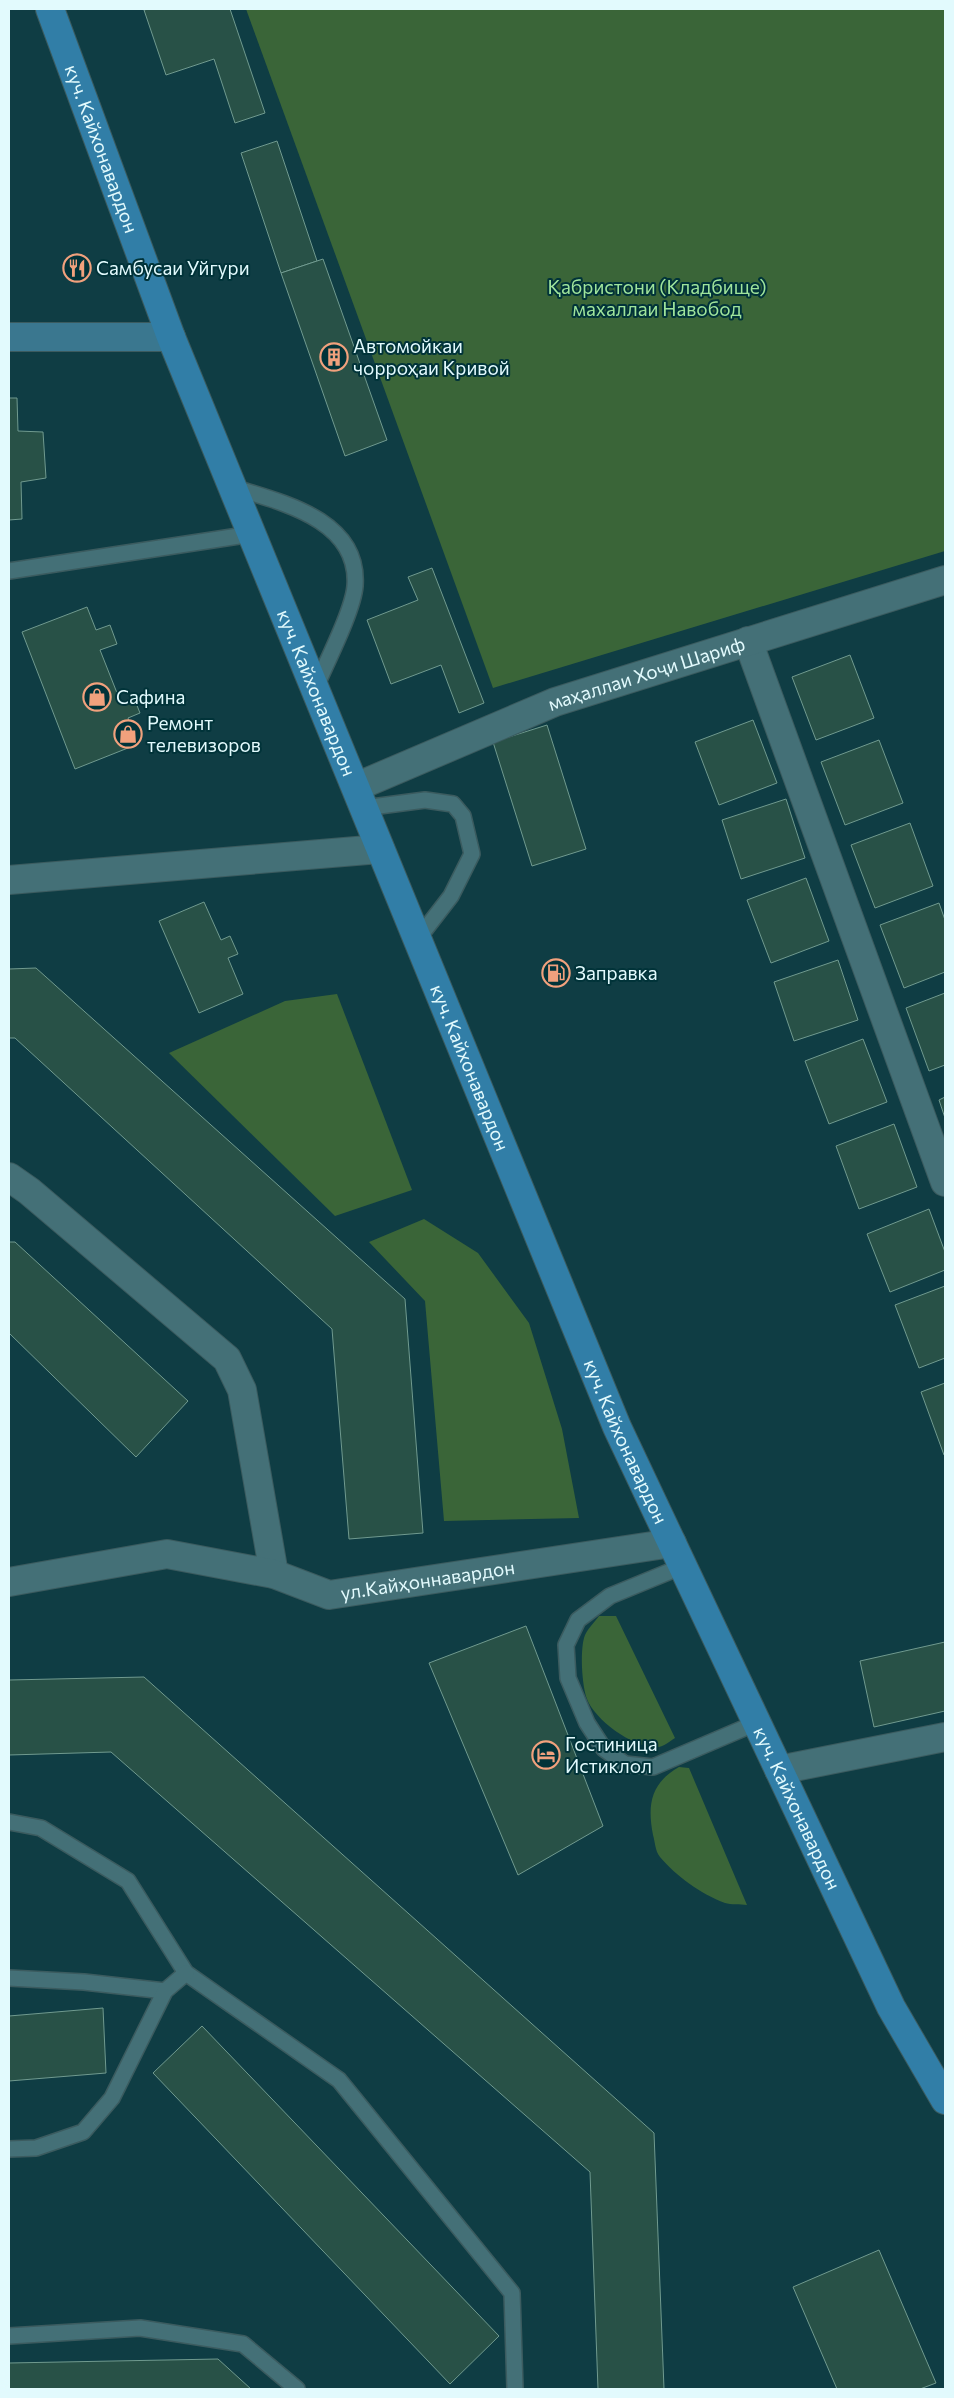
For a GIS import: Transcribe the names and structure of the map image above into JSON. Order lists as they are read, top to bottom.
{
  "streets": {
    "main road": ["куч. Кайхонавардон"],
    "street": ["маҳаллаи Хоҷи Шариф", "ул.Кайҳоннавардон"]
  },
  "crossings": [
    ["куч. Кайхонавардон", "маҳаллаи Хоҷи Шариф"],
    ["куч. Кайхонавардон", "ул.Кайҳоннавардон"]
  ],
  "parks": ["Қабристони (Кладбище) махаллаи Навобод"],
  "places": {
    "restaurant": ["Самбусаи Уйгури"],
    "building": ["Автомойкаи чорроҳаи Кривой"],
    "shop": ["Сафина", "Ремонт телевизоров"],
    "fuel station": ["Заправка"],
    "hotel": ["Гостиница Истиклол"]
  }
}
